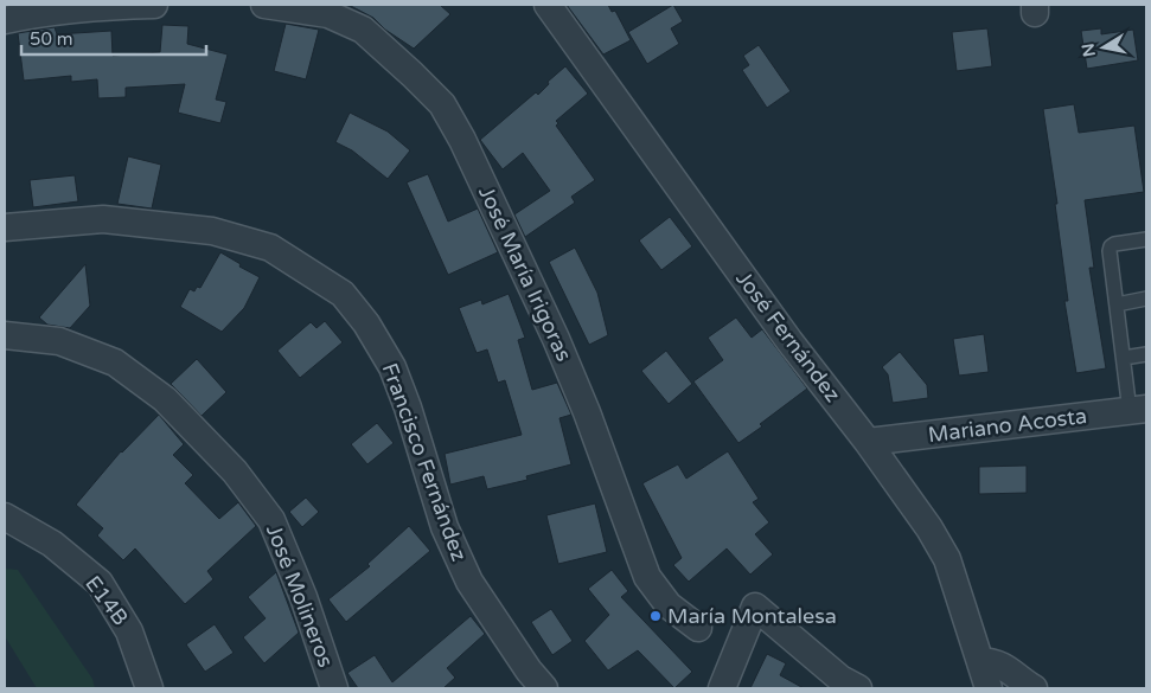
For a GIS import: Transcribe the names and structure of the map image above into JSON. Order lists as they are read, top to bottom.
{
  "streets": {
    "street": [
      "José María Irigoras",
      "José Fernández",
      "Mariano Acosta",
      "Francisco Fernández",
      "José Molineros",
      "E14B"
    ]
  },
  "crossings": [
    ["José Fernández", "Mariano Acosta"]
  ],
  "places": ["María Montalesa"],
  "scale_bar": "50 m",
  "north": "left"
}
